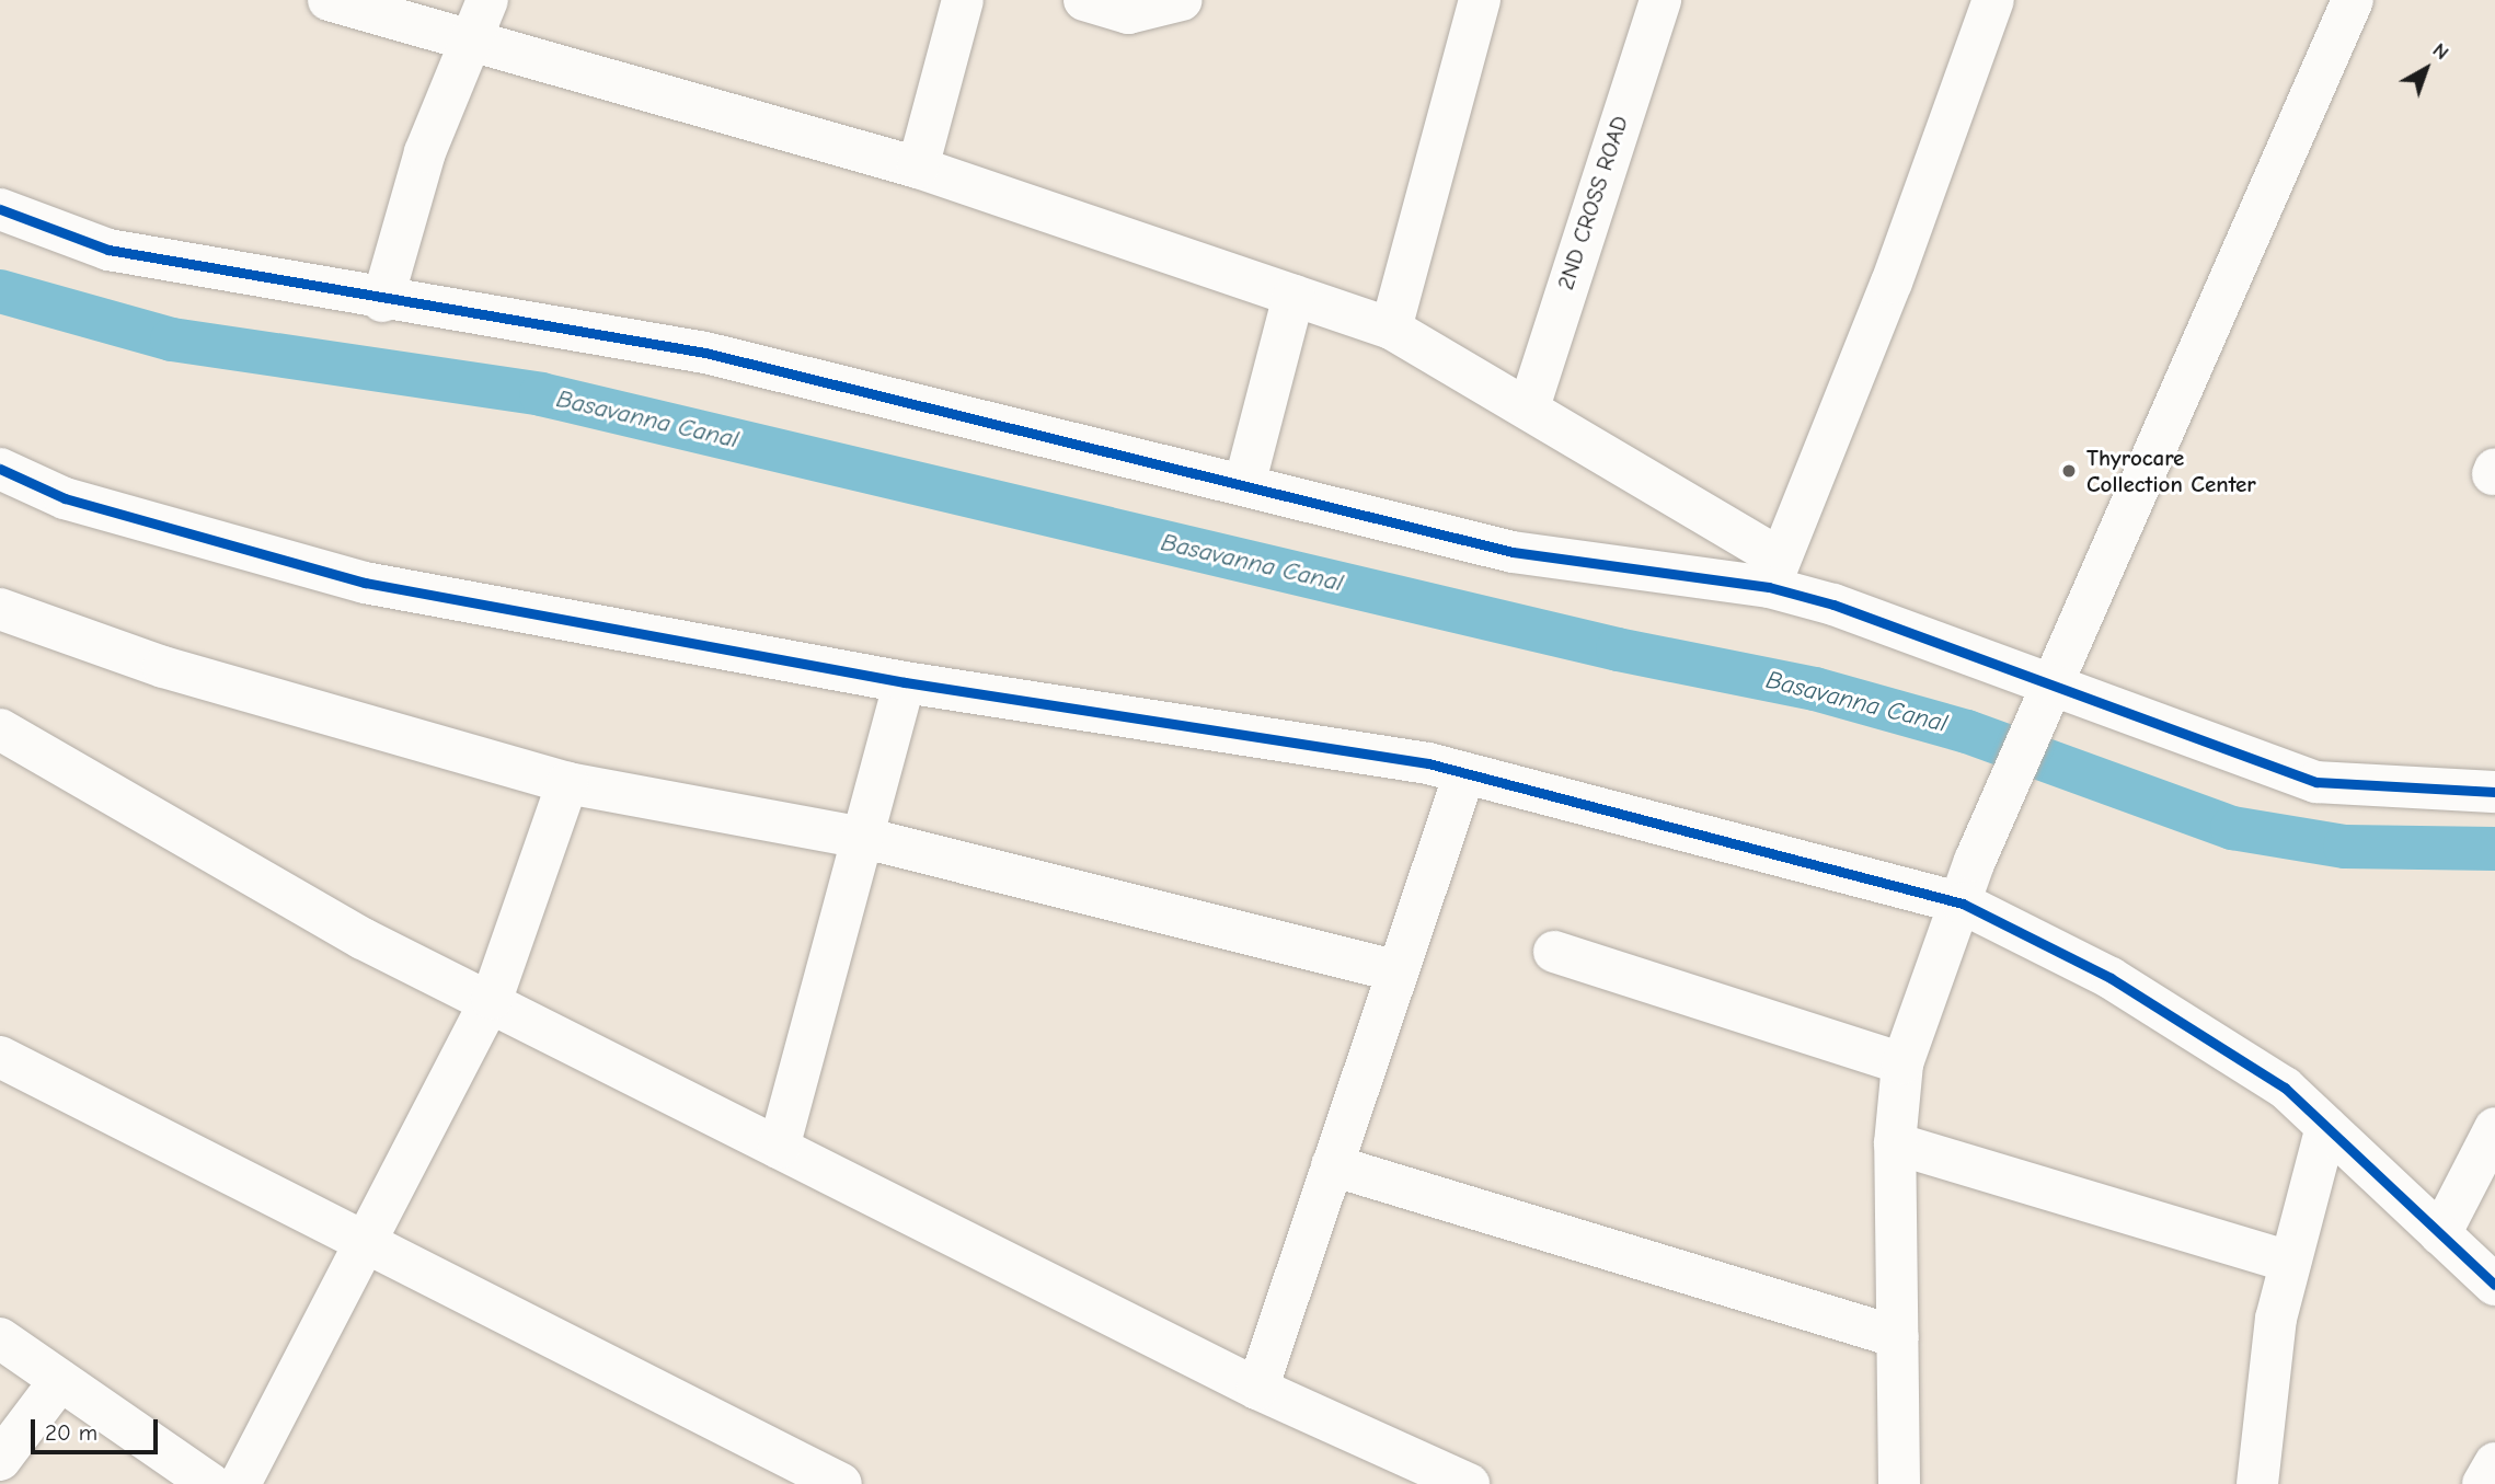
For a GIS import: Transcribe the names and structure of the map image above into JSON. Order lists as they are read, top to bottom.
{
  "streets": {
    "street": ["2ND CROSS ROAD"]
  },
  "water": ["Basavanna Canal"],
  "places": ["Thyrocare Collection Center"],
  "scale_bar": "20 m",
  "north": "top right"
}
